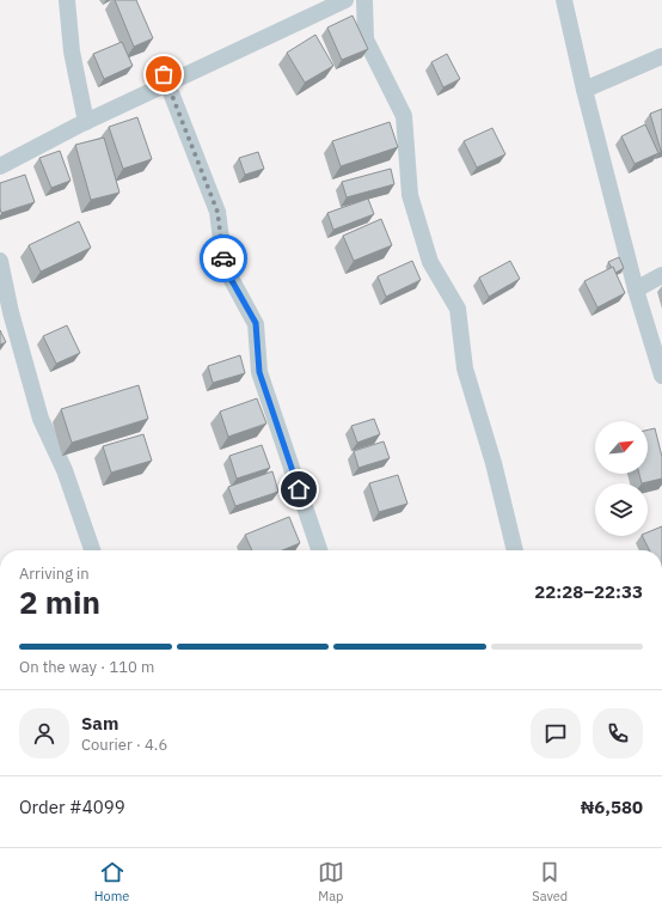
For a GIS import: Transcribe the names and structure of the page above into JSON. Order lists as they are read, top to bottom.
{
  "north": "top right",
  "page": {
    "heading": ["2 min", "Arriving in", "22:28–22:33"],
    "panel": [
      "Sam",
      "Courier · 4.6",
      "Order #4099",
      "₦6,580"
    ],
    "bar": "On the way · 110 m",
    "tabs": ["Home", "Map", "Saved"]
  }
}
